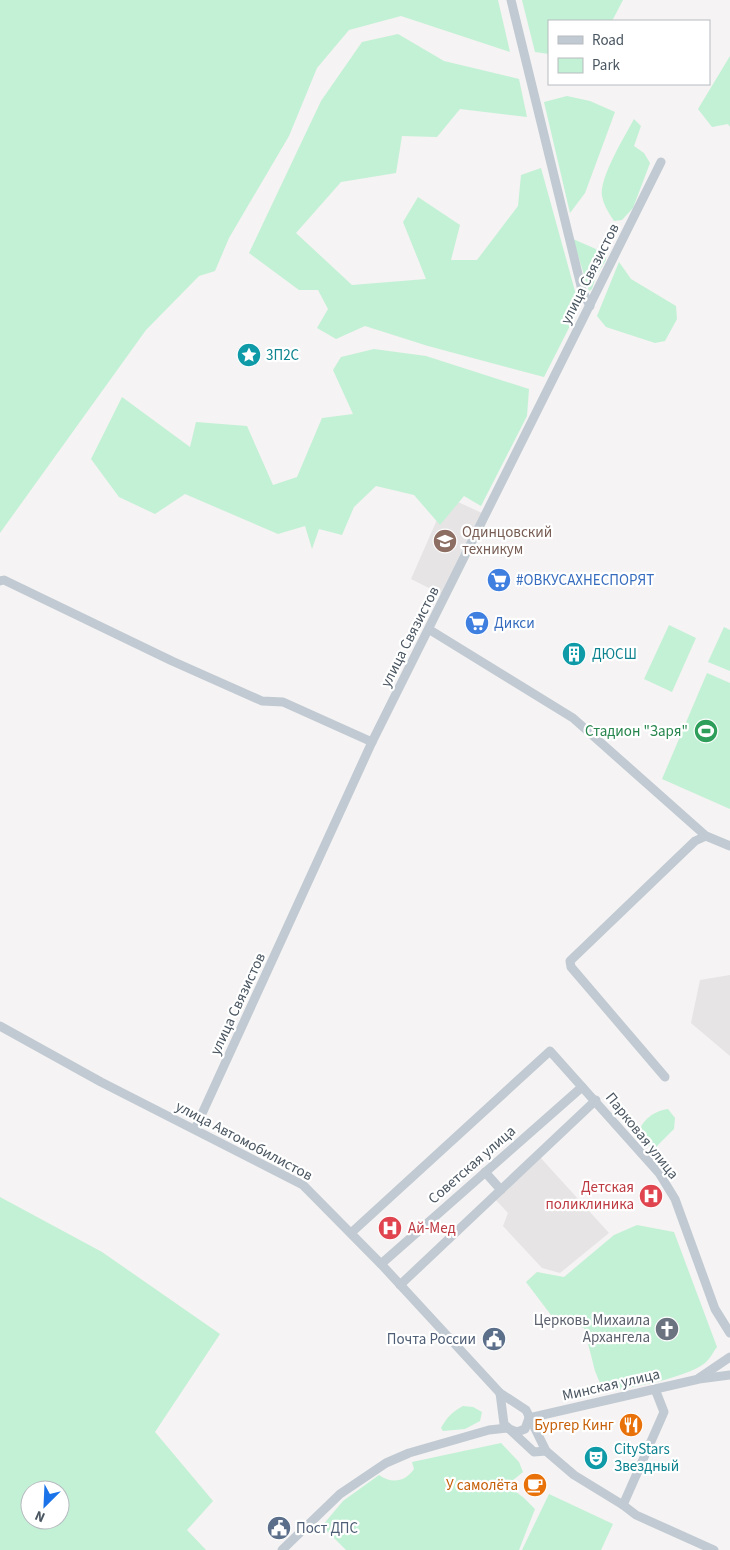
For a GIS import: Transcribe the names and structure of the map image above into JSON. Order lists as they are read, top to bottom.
{
  "streets": {
    "street": [
      "улица Связистов",
      "Парковая улица",
      "улица Автомобилистов",
      "Советская улица",
      "Минская улица"
    ]
  },
  "crossings": [
    ["улица Связистов", "улица Автомобилистов"],
    ["Парковая улица", "улица Автомобилистов"],
    ["Парковая улица", "Советская улица"],
    ["улица Автомобилистов", "Советская улица"],
    ["улица Автомобилистов", "Минская улица"]
  ],
  "places": {
    "place": ["3П2С"],
    "school or university": ["Одинцовский техникум"],
    "supermarket": ["#ОВКУСАХНЕСПОРЯТ", "Дикси"],
    "building": ["ДЮСШ"],
    "sports": ["Стадион \"Заря\""],
    "hospital": ["Детская поликлиника", "Ай-Мед"],
    "church": ["Церковь Михаила Архангела"],
    "public building": ["Почта России", "Пост ДПС"],
    "restaurant": ["Бургер Кинг"],
    "theatre": ["CityStars Звездный"],
    "cafe": ["У самолёта"]
  },
  "legend": ["Road", "Park"],
  "north": "bottom left"
}
